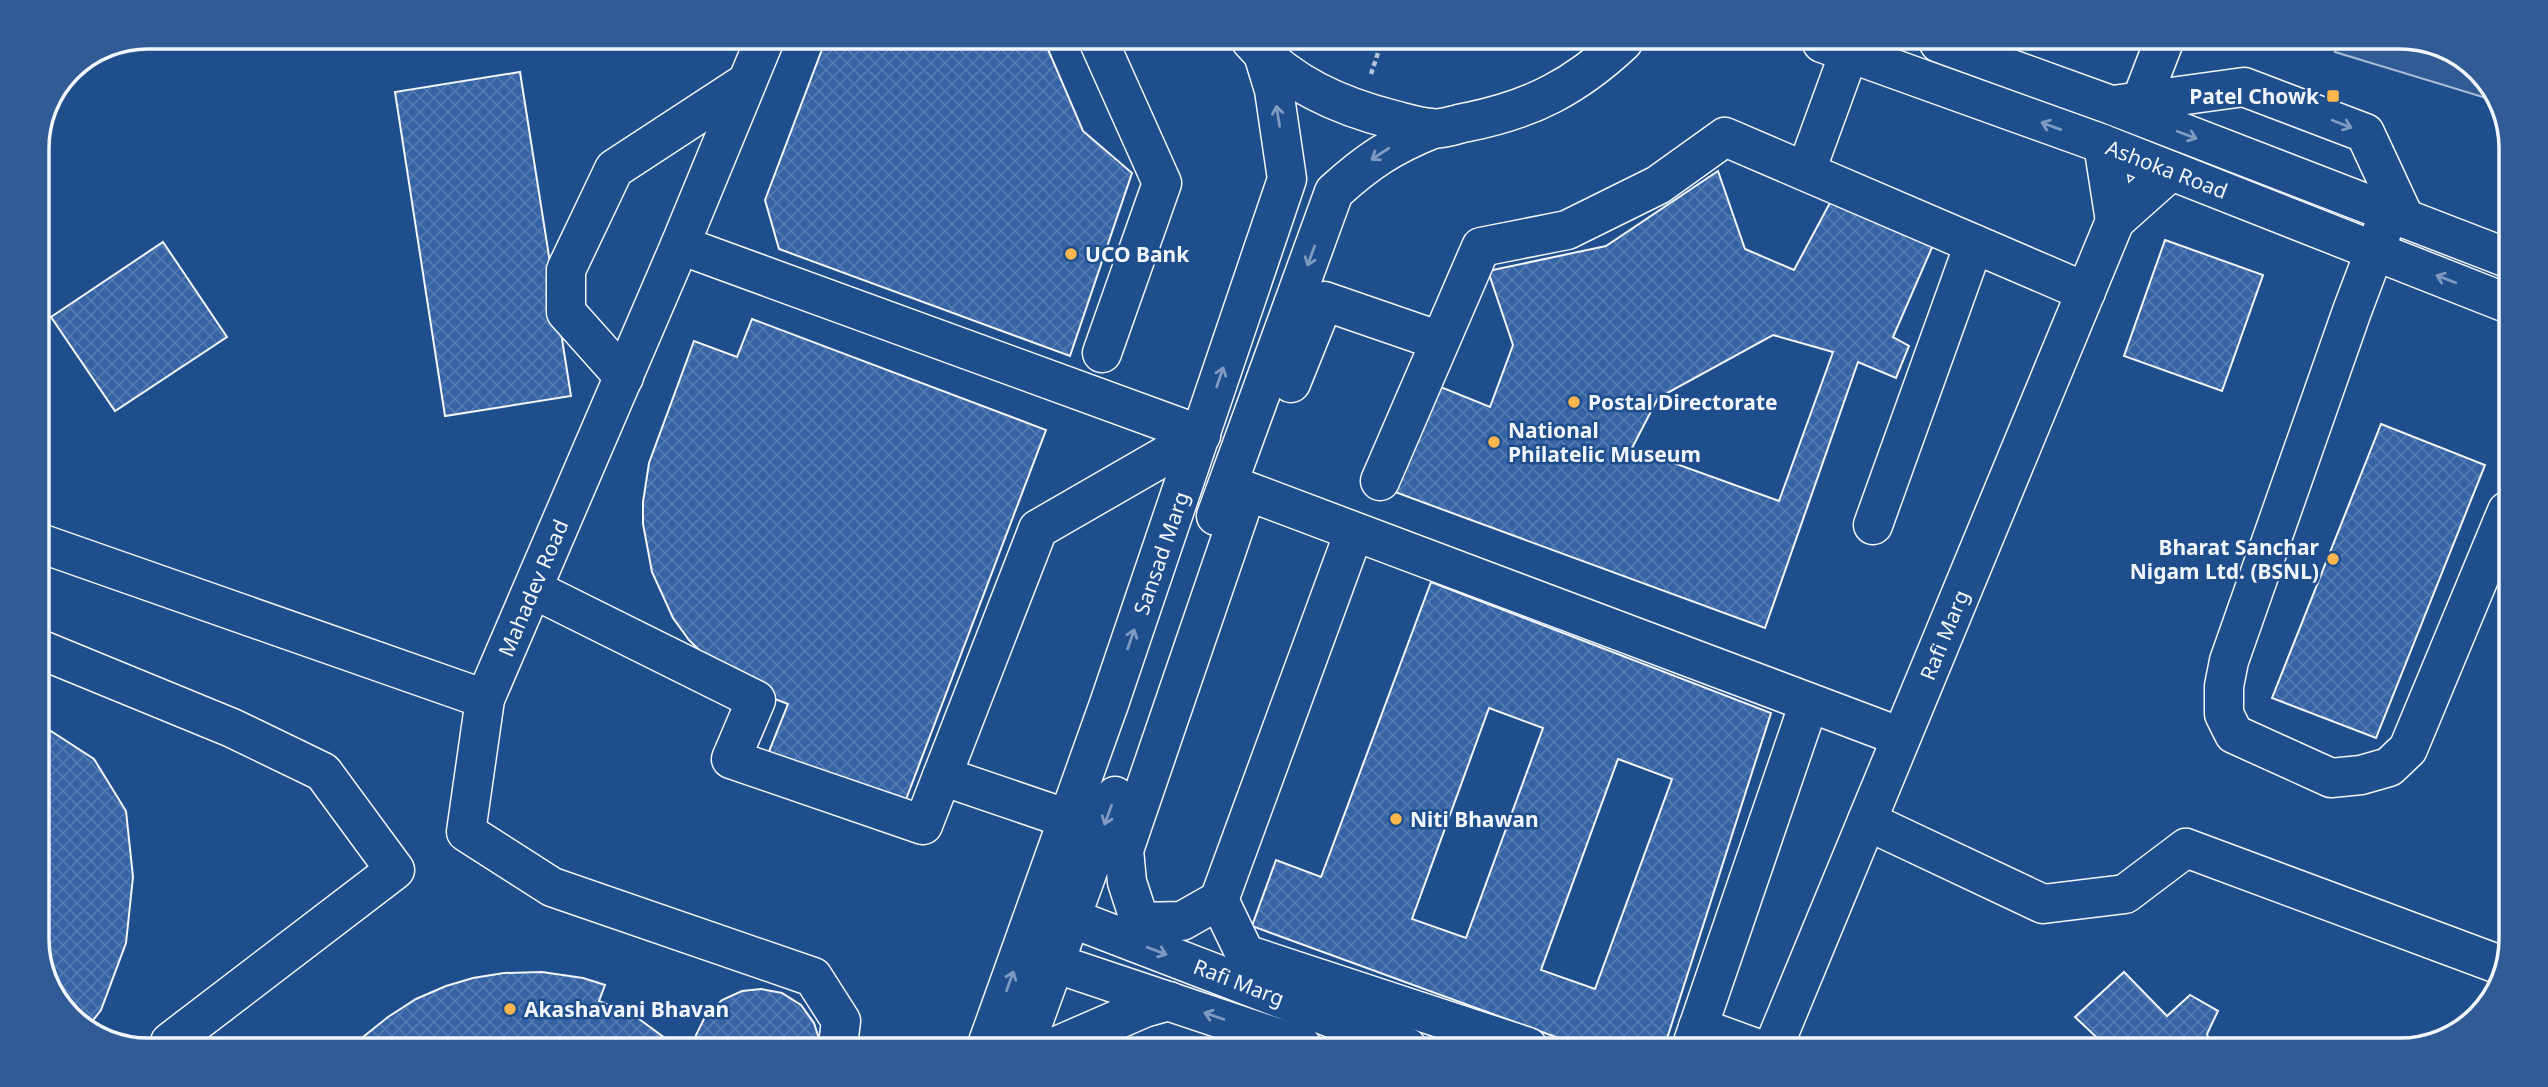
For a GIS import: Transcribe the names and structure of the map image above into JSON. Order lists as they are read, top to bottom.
{
  "streets": {
    "street": [
      "Ashoka Road",
      "Sansad Marg",
      "Mahadev Road",
      "Rafi Marg"
    ]
  },
  "crossings": [
    ["Ashoka Road", "Rafi Marg"],
    ["Sansad Marg", "Rafi Marg"]
  ],
  "places": {
    "transit": ["Patel Chowk"],
    "other": [
      "UCO Bank",
      "Postal Directorate",
      "National Philatelic Museum",
      "Bharat Sanchar Nigam Ltd. (BSNL)",
      "Niti Bhawan",
      "Akashavani Bhavan"
    ]
  }
}
